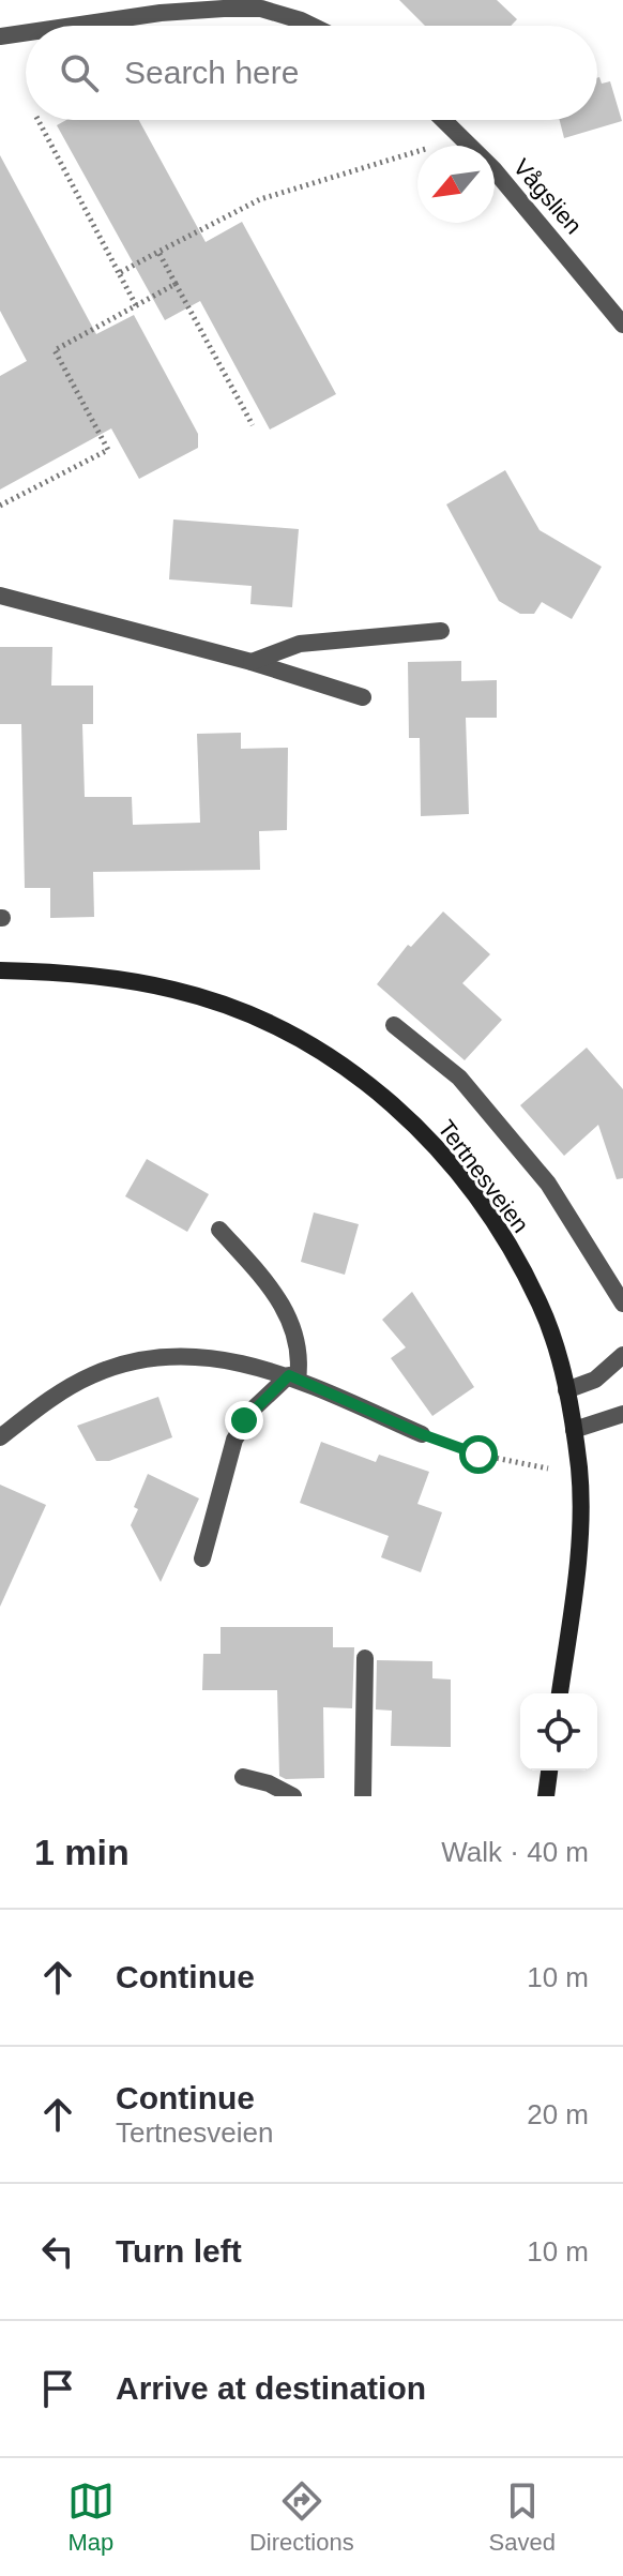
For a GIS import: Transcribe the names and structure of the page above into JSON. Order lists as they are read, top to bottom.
{
  "streets": {
    "main road": ["Tertnesveien"],
    "street": ["Vågslien"]
  },
  "north": "bottom left",
  "page": {
    "search": "Search here",
    "heading": ["1 min", "Walk · 40 m"],
    "list": [
      ["Continue", "10 m"],
      ["Continue", "Tertnesveien", "20 m"],
      ["Turn left", "10 m"],
      "Arrive at destination"
    ],
    "nav": ["Map", "Directions", "Saved"]
  }
}
